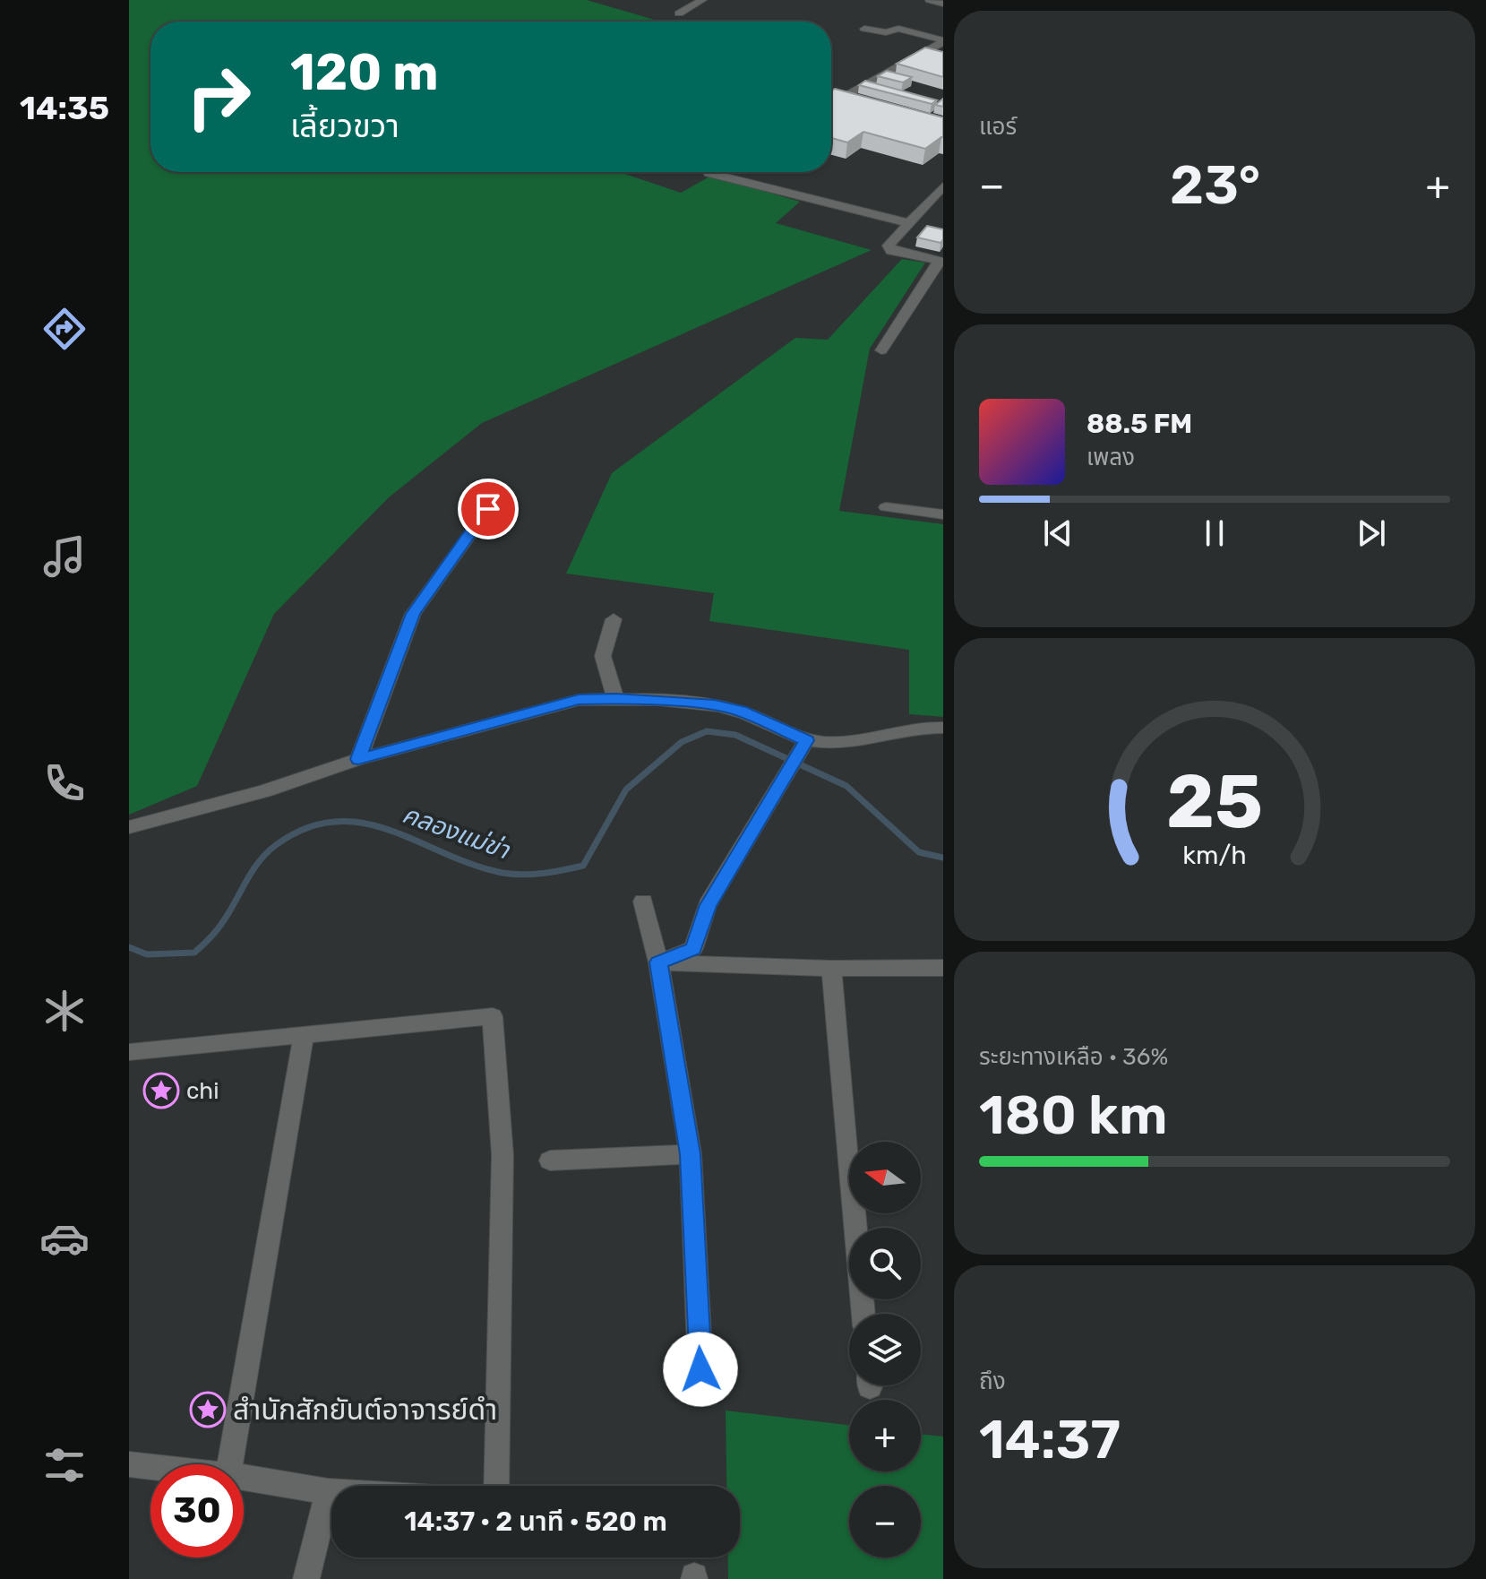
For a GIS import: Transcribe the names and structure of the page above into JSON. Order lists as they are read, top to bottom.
{
  "water": ["คลองแม่ข่า"],
  "places": {
    "place": ["chi", "สำนักสักยันต์อาจารย์ดำ"]
  },
  "north": "left",
  "page": {
    "tabs": "14:35",
    "tile": [
      "แอร์",
      ["ระยะทางเหลือ · 36%", "180 km"],
      ["ถึง", "14:37"]
    ],
    "turn": ["120 m", "เลี้ยวขวา"],
    "heat": ["−", "23°", "+"],
    "song": ["88.5 FM", "เพลง"],
    "map_buttons": ["+", "−"],
    "limit": "30",
    "trip": "14:37 · 2 นาที · 520 m",
    "gauge": ["25", "km/h"]
  }
}
